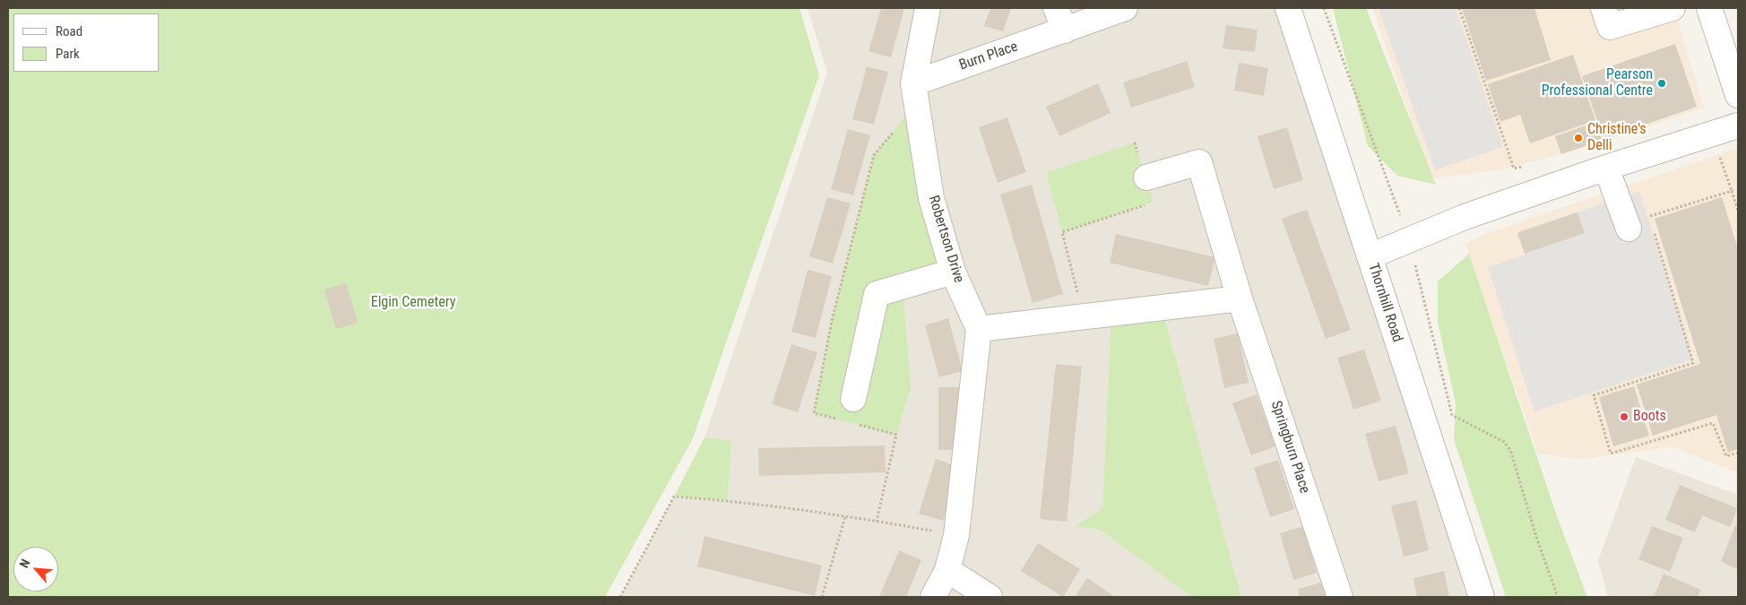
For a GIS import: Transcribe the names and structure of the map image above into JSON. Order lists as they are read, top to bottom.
{
  "streets": {
    "street": [
      "Burn Place",
      "Robertson Drive",
      "Thornhill Road",
      "Springburn Place"
    ]
  },
  "crossings": [
    ["Burn Place", "Robertson Drive"]
  ],
  "parks": ["Elgin Cemetery"],
  "places": ["Pearson Professional Centre", "Christine's Delli", "Boots"],
  "legend": ["Road", "Park"],
  "north": "top left"
}
